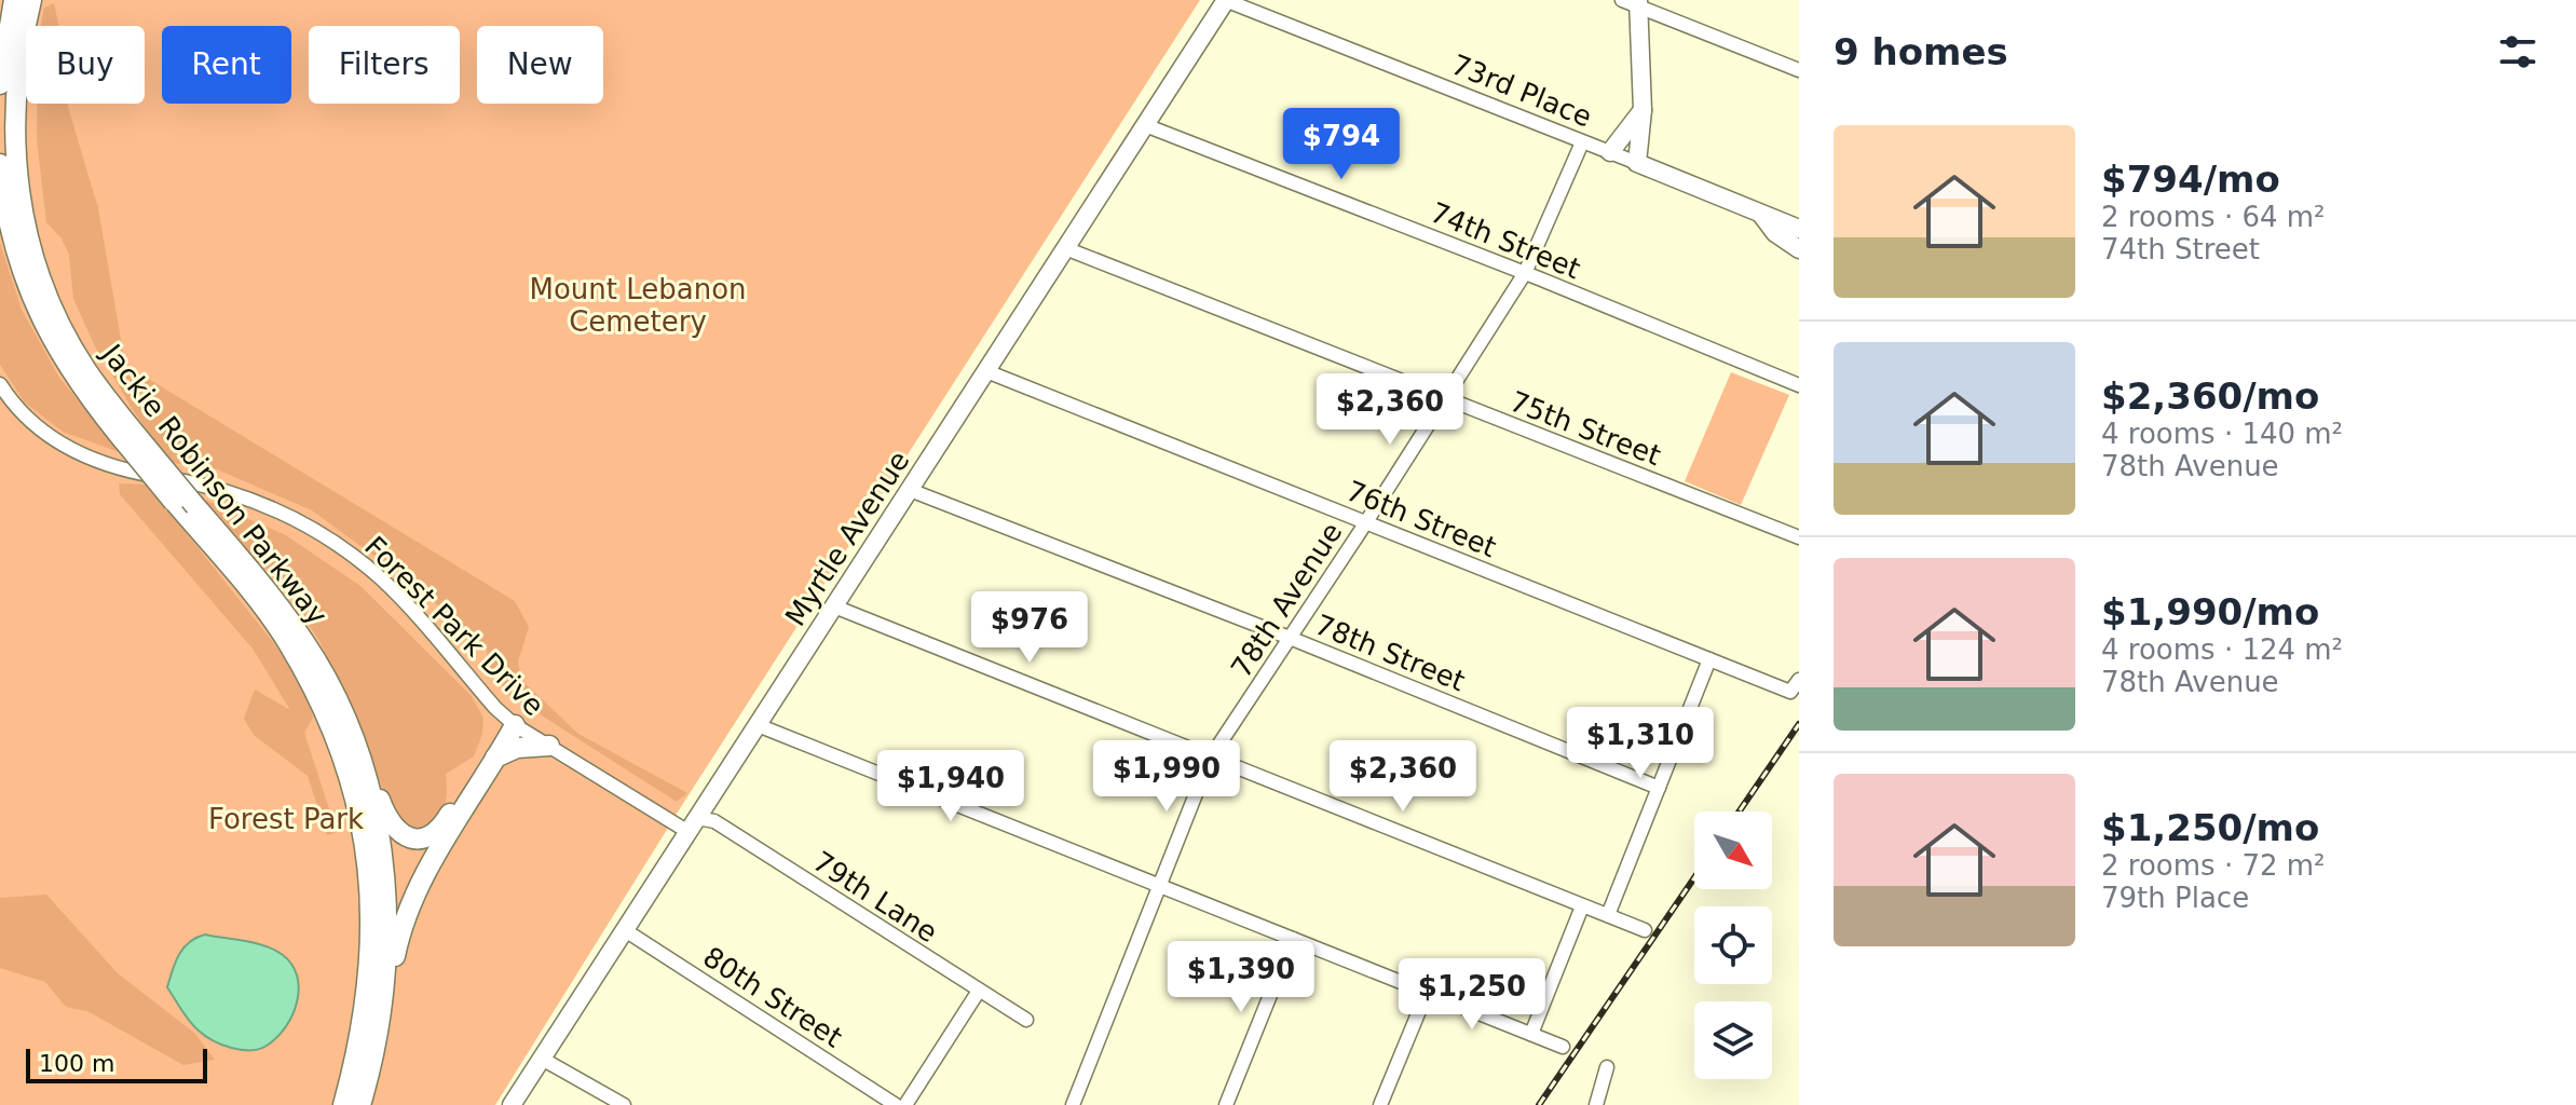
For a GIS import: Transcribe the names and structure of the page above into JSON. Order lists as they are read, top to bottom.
{
  "streets": {
    "highway": ["Jackie Robinson Parkway"],
    "main road": ["73rd Place", "Myrtle Avenue"],
    "street": [
      "74th Street",
      "75th Street",
      "76th Street",
      "78th Avenue",
      "Forest Park Drive",
      "78th Street",
      "79th Lane",
      "80th Street"
    ]
  },
  "crossings": [
    ["73rd Place", "Myrtle Avenue"],
    ["73rd Place", "78th Avenue"],
    ["74th Street", "Myrtle Avenue"],
    ["74th Street", "78th Avenue"],
    ["75th Street", "Myrtle Avenue"],
    ["75th Street", "78th Avenue"],
    ["76th Street", "Myrtle Avenue"],
    ["76th Street", "78th Avenue"],
    ["Myrtle Avenue", "Forest Park Drive"],
    ["Myrtle Avenue", "78th Street"],
    ["Myrtle Avenue", "79th Lane"],
    ["Myrtle Avenue", "80th Street"],
    ["78th Avenue", "78th Street"],
    ["Forest Park Drive", "79th Lane"]
  ],
  "parks": ["Mount Lebanon Cemetery", "Forest Park"],
  "scale_bar": "100 m",
  "north": "bottom right",
  "page": {
    "heading": "9 homes",
    "chip": [
      "Buy",
      "Rent",
      "Filters",
      "New"
    ],
    "list": [
      {
        "name": "$794/mo",
        "note": "2 rooms · 64 m² · 74th Street"
      },
      {
        "name": "$2,360/mo",
        "note": "4 rooms · 140 m² · 78th Avenue"
      },
      {
        "name": "$1,990/mo",
        "note": "4 rooms · 124 m² · 78th Avenue"
      },
      {
        "name": "$1,250/mo",
        "note": "2 rooms · 72 m² · 79th Place"
      }
    ],
    "price": [
      "$794",
      "$2,360",
      "$976",
      "$1,310",
      "$1,990",
      "$2,360",
      "$1,940",
      "$1,390",
      "$1,250"
    ],
    "scale": "100 m"
  }
}
